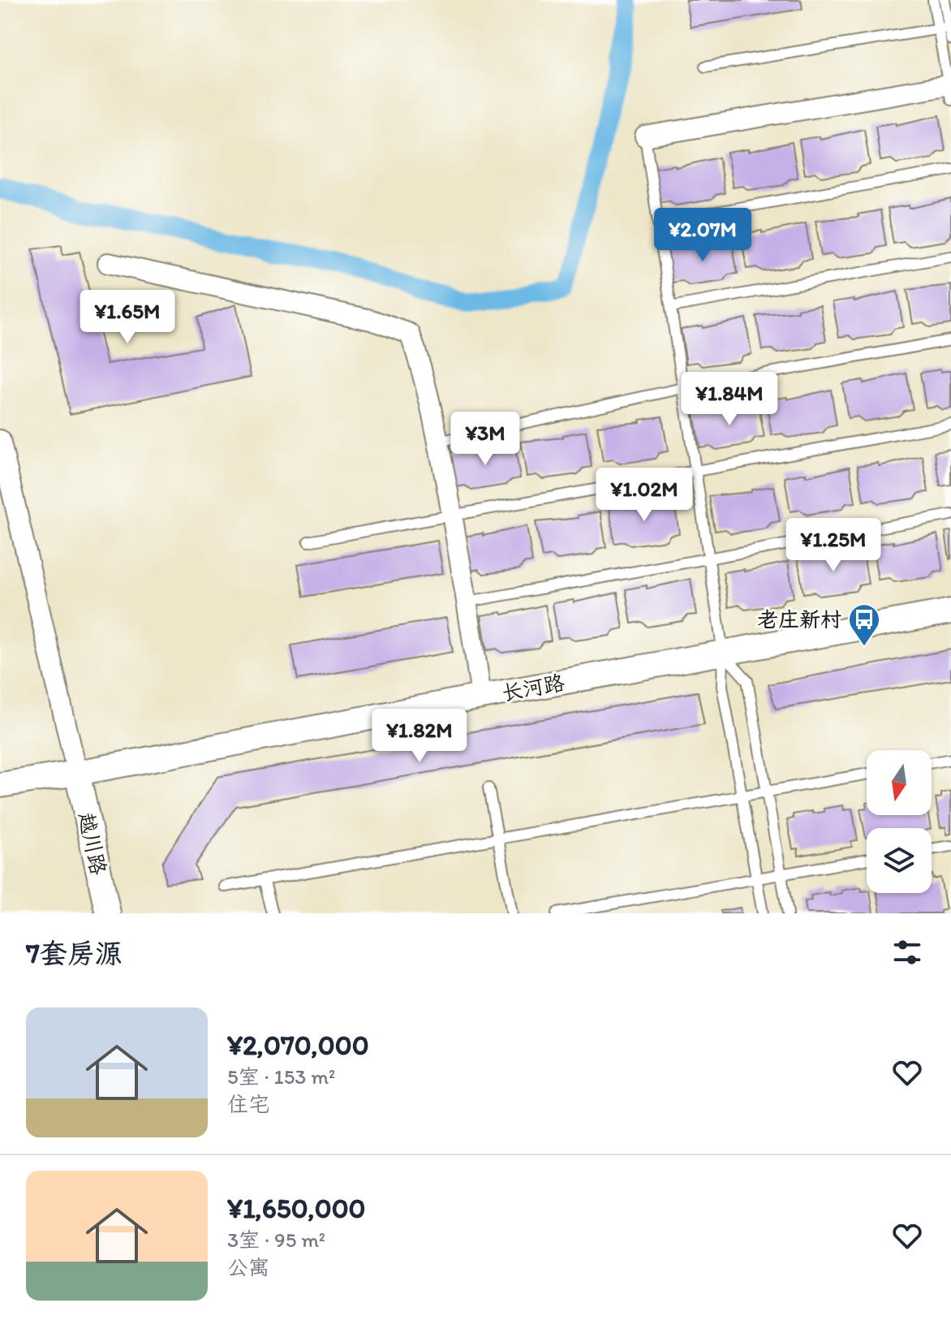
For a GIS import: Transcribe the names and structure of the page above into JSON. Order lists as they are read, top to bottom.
{
  "streets": {
    "street": ["长河路", "越川路"]
  },
  "crossings": [
    ["长河路", "越川路"]
  ],
  "places": {
    "bus stop": ["老庄新村"]
  },
  "north": "bottom",
  "page": {
    "price": [
      "¥2.07M",
      "¥1.65M",
      "¥1.84M",
      "¥3M",
      "¥1.02M",
      "¥1.25M",
      "¥1.82M"
    ],
    "heading": "7套房源",
    "list": [
      {
        "name": "¥2,070,000",
        "note": "5室 · 153 m² · 住宅"
      },
      {
        "name": "¥1,650,000",
        "note": "3室 · 95 m² · 公寓"
      }
    ]
  }
}
